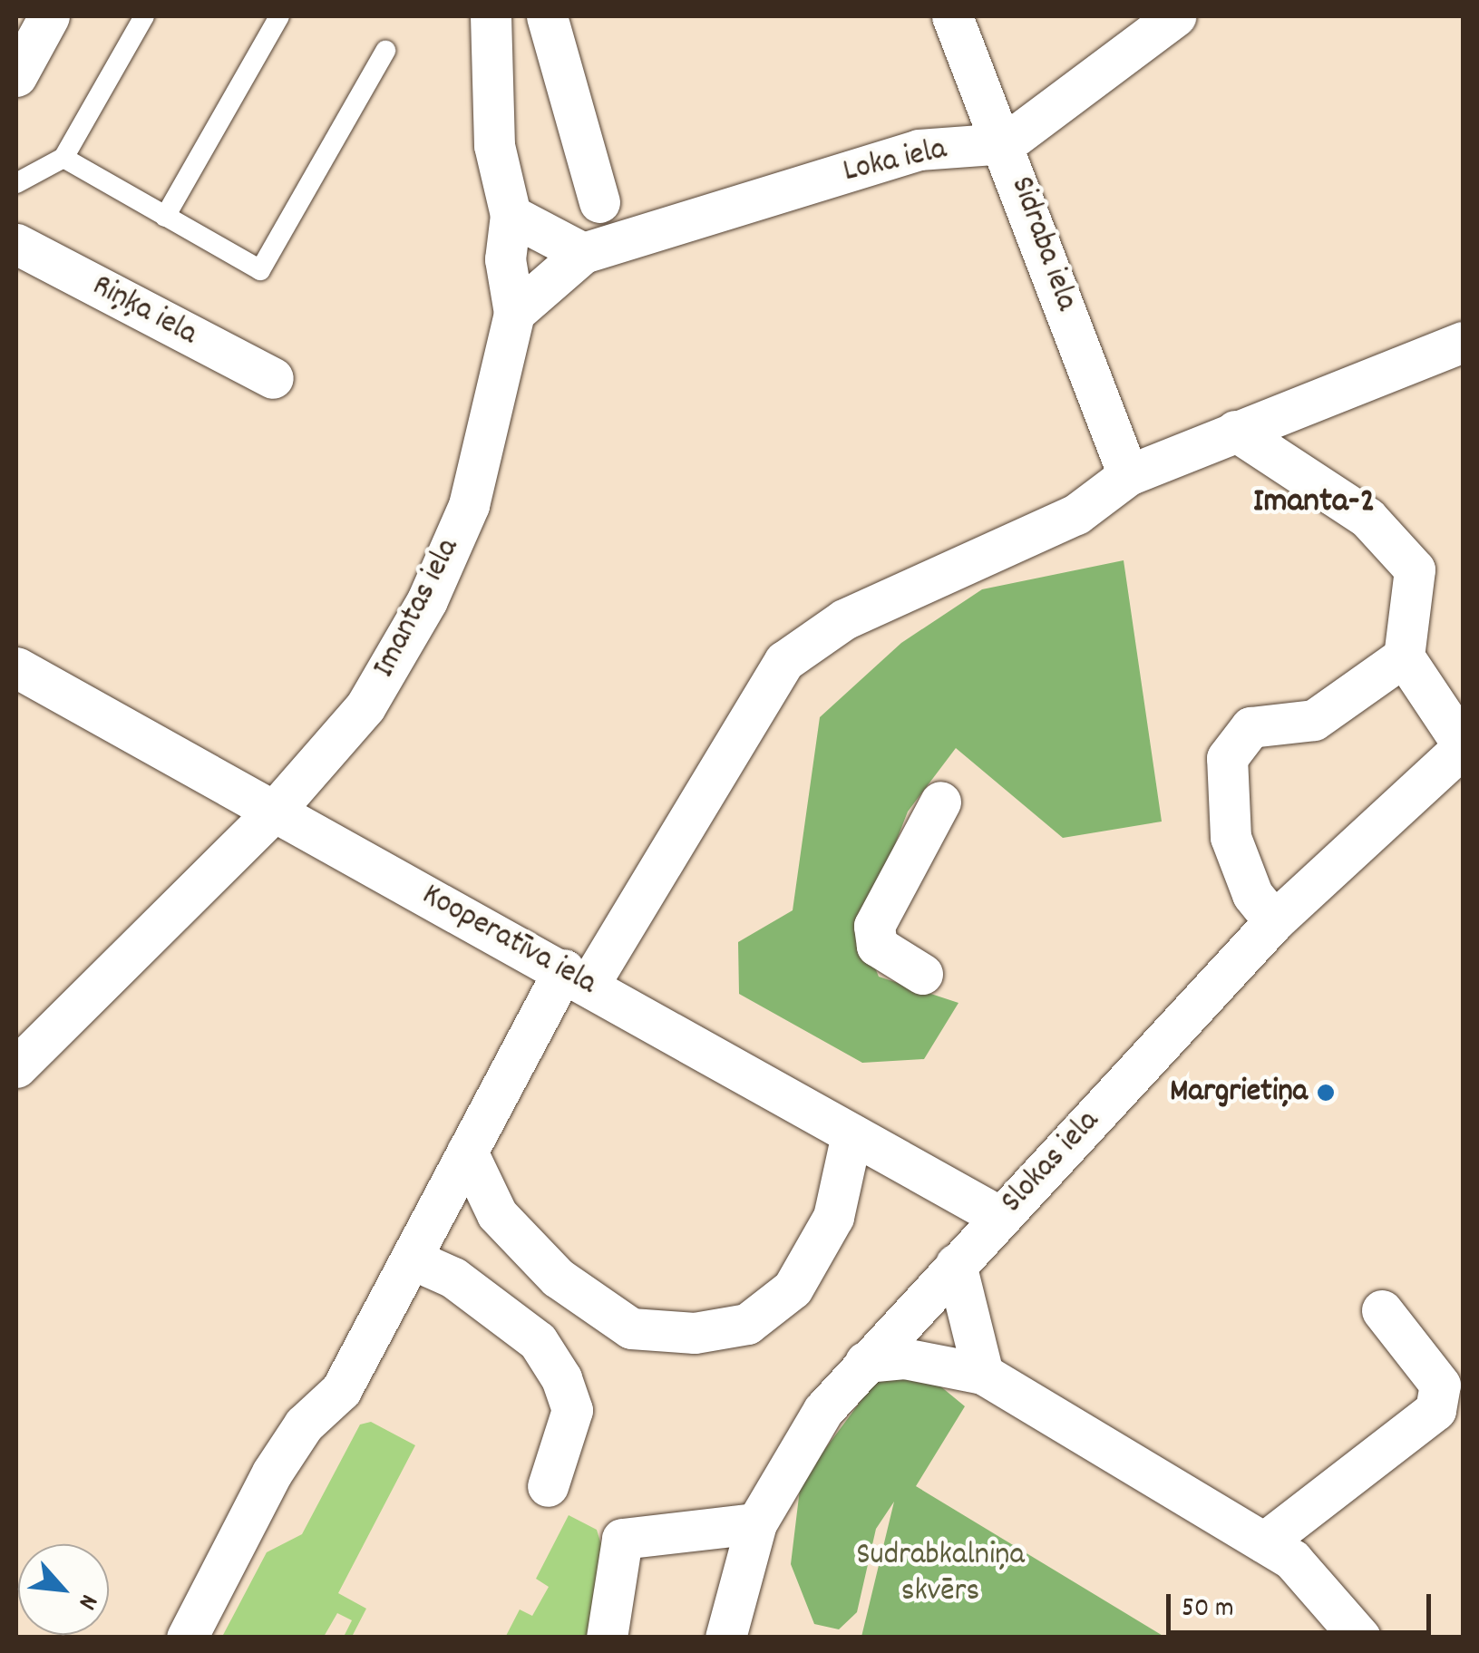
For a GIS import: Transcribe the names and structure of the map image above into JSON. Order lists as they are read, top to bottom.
{
  "streets": {
    "street": [
      "Loka iela",
      "Sidraba iela",
      "Riņķa iela",
      "Imantas iela",
      "Kooperatīva iela",
      "Slokas iela"
    ]
  },
  "crossings": [
    ["Loka iela", "Sidraba iela"],
    ["Loka iela", "Imantas iela"],
    ["Imantas iela", "Kooperatīva iela"],
    ["Kooperatīva iela", "Slokas iela"]
  ],
  "districts": ["Imanta-2"],
  "parks": ["Sudrabkalniņa skvērs"],
  "places": ["Margrietiņa"],
  "scale_bar": "50 m",
  "north": "bottom right"
}
